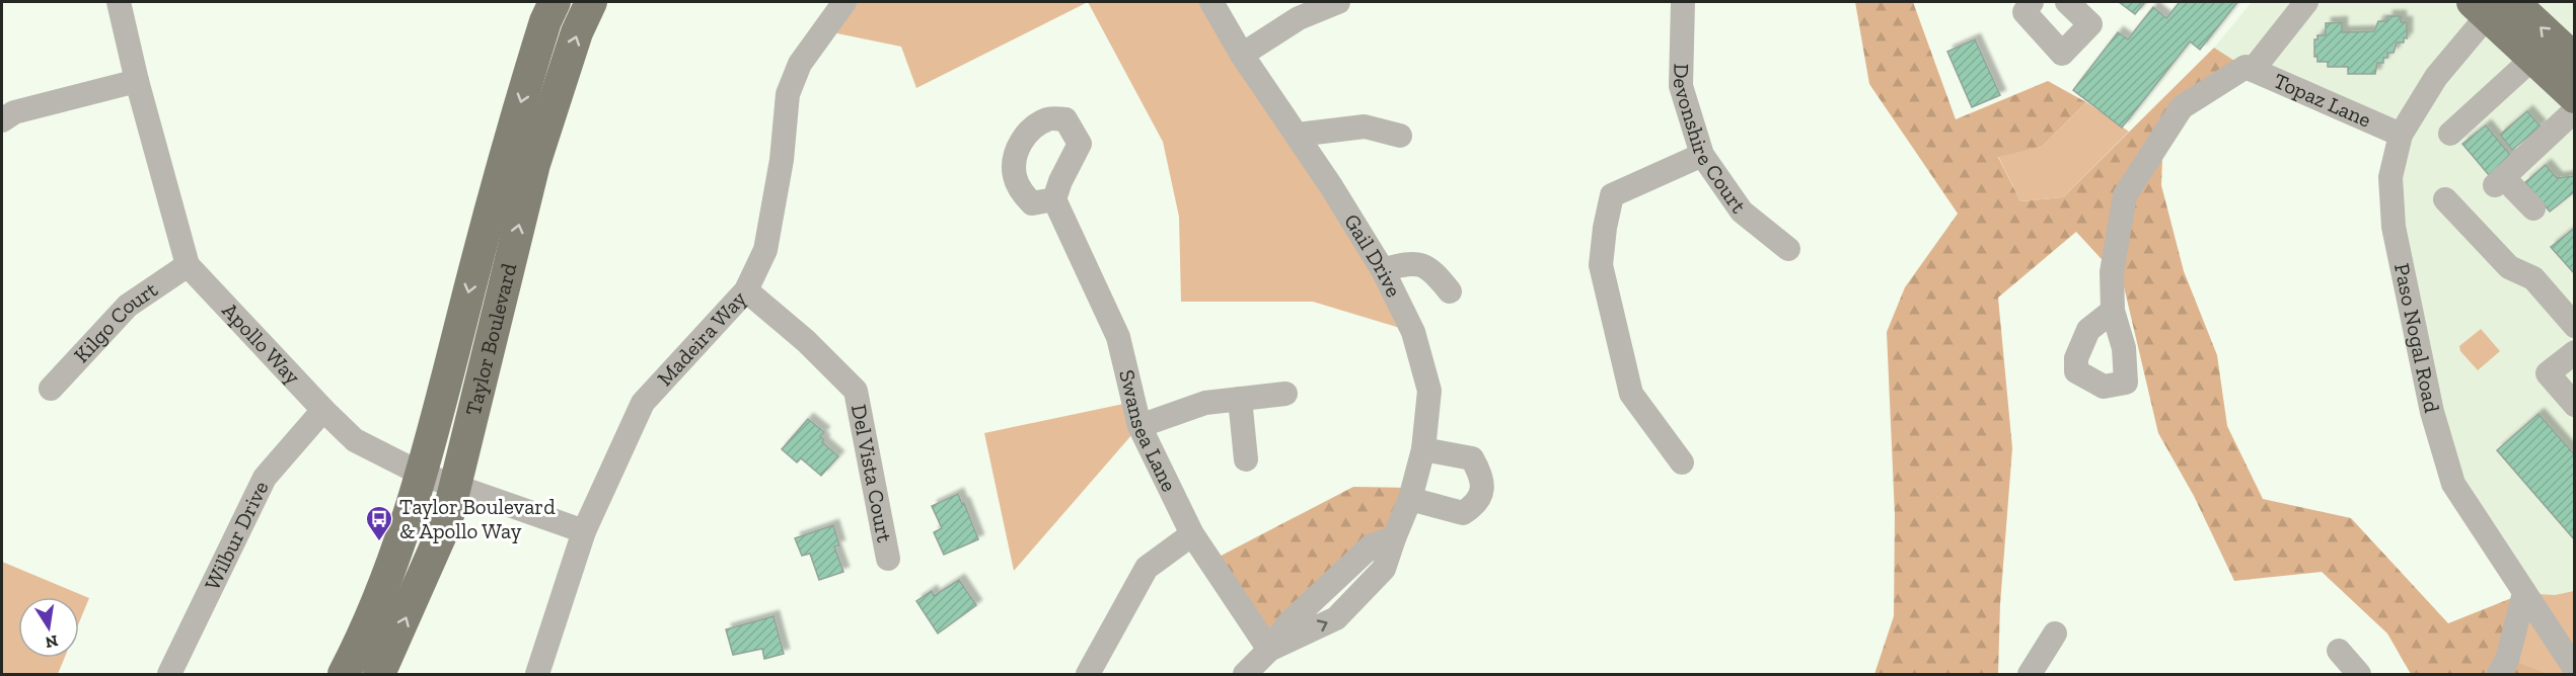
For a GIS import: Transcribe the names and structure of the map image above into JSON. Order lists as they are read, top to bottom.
{
  "streets": {
    "main road": ["Taylor Boulevard"],
    "street": [
      "Topaz Lane",
      "Devonshire Court",
      "Gail Drive",
      "Kilgo Court",
      "Paso Nogal Road",
      "Madeira Way",
      "Apollo Way",
      "Swansea Lane",
      "Del Vista Court",
      "Wilbur Drive"
    ]
  },
  "crossings": [
    ["Topaz Lane", "Paso Nogal Road"],
    ["Gail Drive", "Swansea Lane"],
    ["Kilgo Court", "Apollo Way"],
    ["Madeira Way", "Apollo Way"],
    ["Madeira Way", "Del Vista Court"],
    ["Taylor Boulevard", "Apollo Way"],
    ["Apollo Way", "Wilbur Drive"]
  ],
  "places": {
    "bus stop": ["Taylor Boulevard & Apollo Way"]
  },
  "north": "bottom"
}
